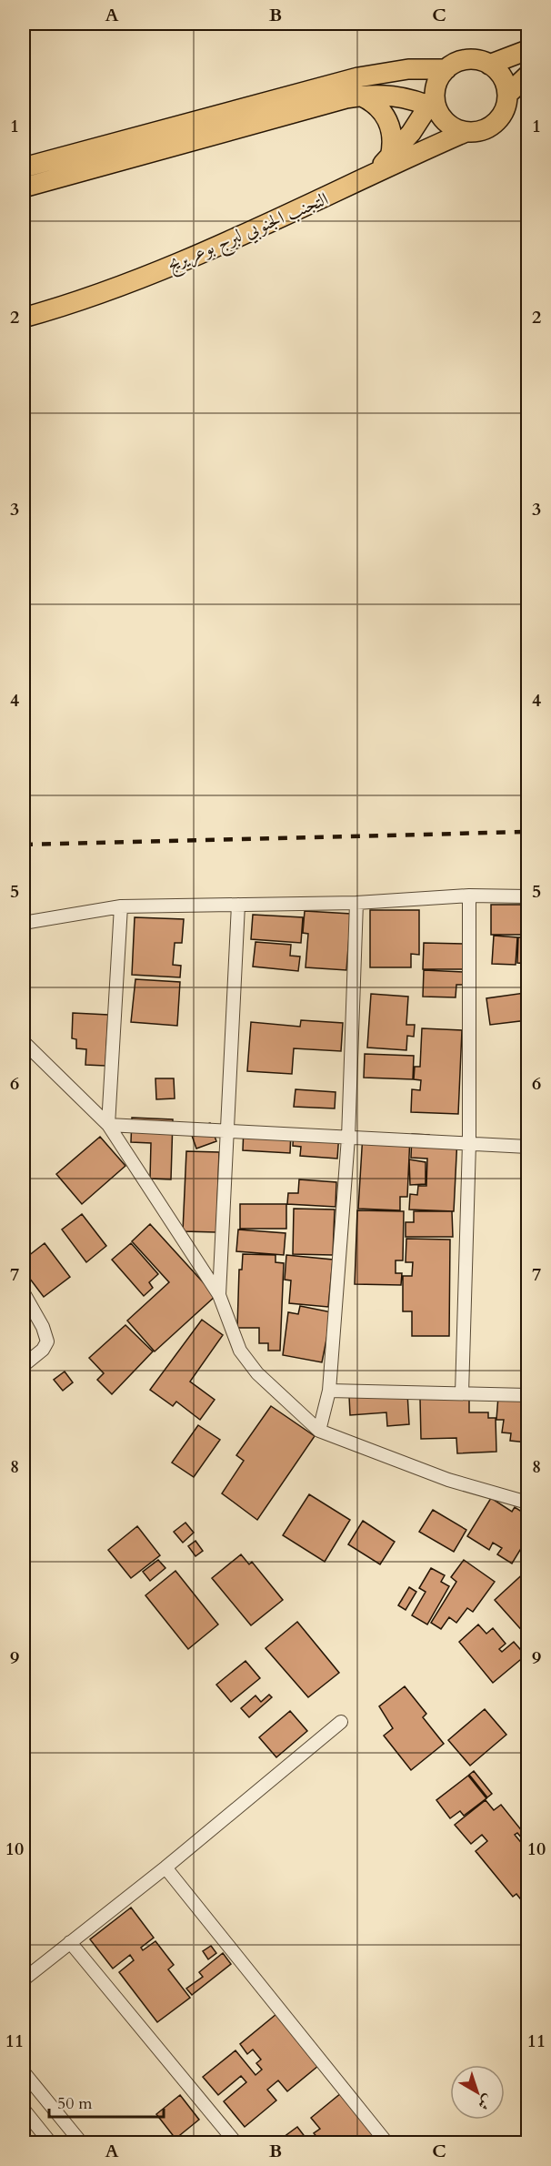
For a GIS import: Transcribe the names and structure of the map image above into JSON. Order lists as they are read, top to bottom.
{
  "streets": {
    "highway": ["التجنب الجنوبي لبرج بوعريريج"]
  },
  "scale_bar": "50 m",
  "north": "bottom right",
  "grid": {
    "columns": ["A", "B", "C"],
    "rows": [
      "1",
      "2",
      "3",
      "4",
      "5",
      "6",
      "7",
      "8",
      "9",
      "10",
      "11"
    ]
  }
}
